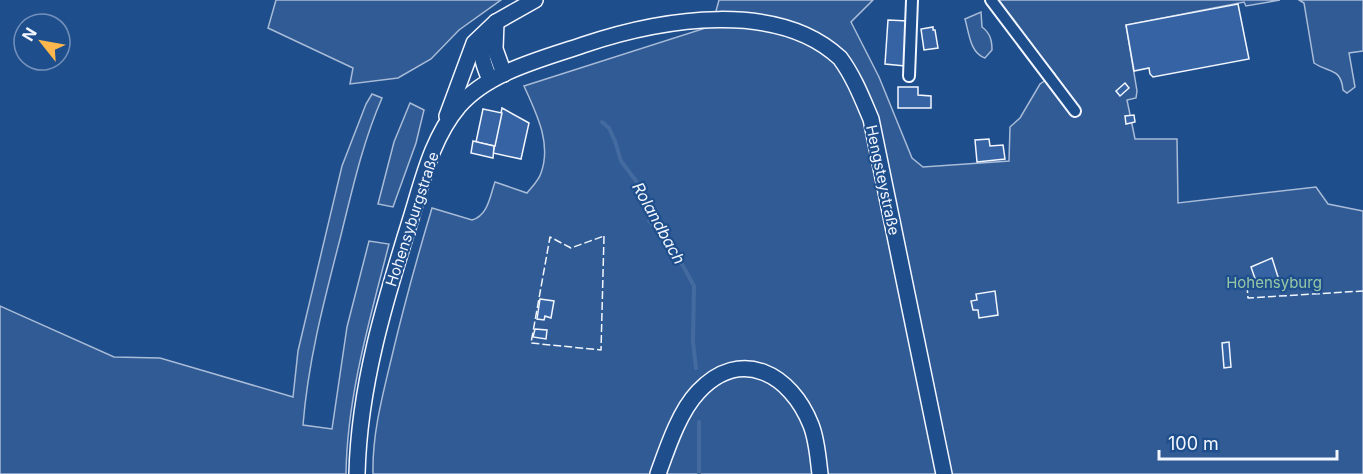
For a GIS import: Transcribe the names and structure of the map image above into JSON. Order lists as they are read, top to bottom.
{
  "streets": {
    "main road": ["Hengsteystraße", "Hohensyburgstraße"]
  },
  "crossings": [
    ["Hengsteystraße", "Hohensyburgstraße"]
  ],
  "water": ["Rolandbach"],
  "parks": ["Hohensyburg"],
  "scale_bar": "100 m",
  "north": "top left"
}
